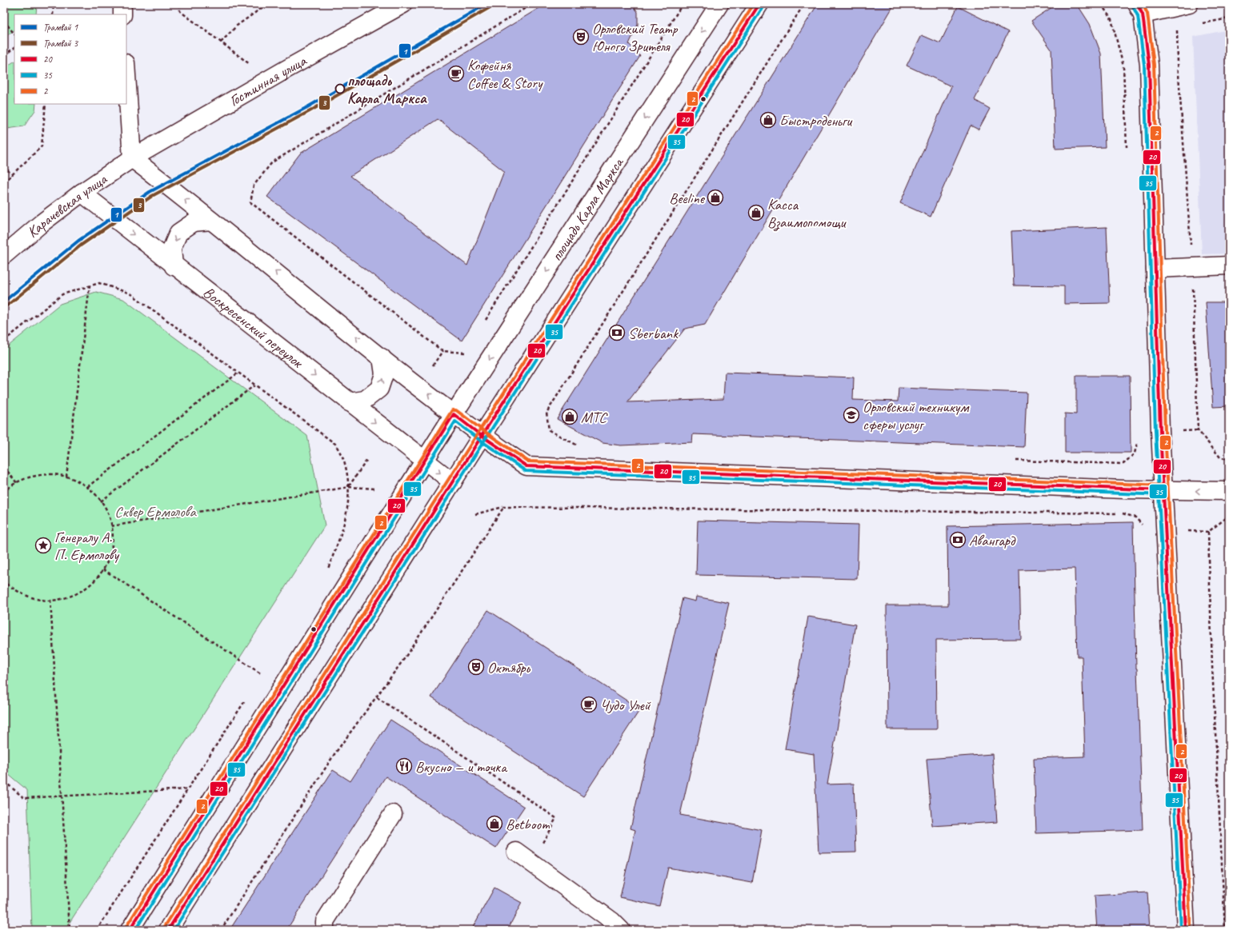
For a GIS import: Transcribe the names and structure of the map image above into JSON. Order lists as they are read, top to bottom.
{
  "streets": {
    "street": [
      "Гостинная улица",
      "Карачевская улица",
      "площадь Карла Маркса",
      "Воскресенский переулок"
    ]
  },
  "crossings": [
    ["Гостинная улица", "Карачевская улица"],
    ["Карачевская улица", "Воскресенский переулок"],
    ["площадь Карла Маркса", "Воскресенский переулок"]
  ],
  "parks": ["Сквер Ермолова"],
  "places": {
    "theatre": ["Орловский Театр Юного Зрителя", "Октябрь"],
    "cafe": ["Кофейня Coffee & Story", "Чудо Улей"],
    "other": ["площадь Карла Маркса"],
    "shop": [
      "Быстроденьги",
      "Beeline",
      "Касса Взаимопомощи",
      "МТС",
      "Betboom"
    ],
    "bank": ["Sberbank", "Авангард"],
    "school or university": ["Орловский техникум сферы услуг"],
    "place": ["Генералу А. П. Ермолову"],
    "restaurant": ["Вкусно — и точка"]
  },
  "lines": [
    "tram line 1",
    "transit line 20",
    "transit line 2",
    "transit line 35",
    "tram line 3"
  ],
  "legend": [
    "Трамвай 1",
    "Трамвай 3",
    "20",
    "35",
    "2"
  ]
}
